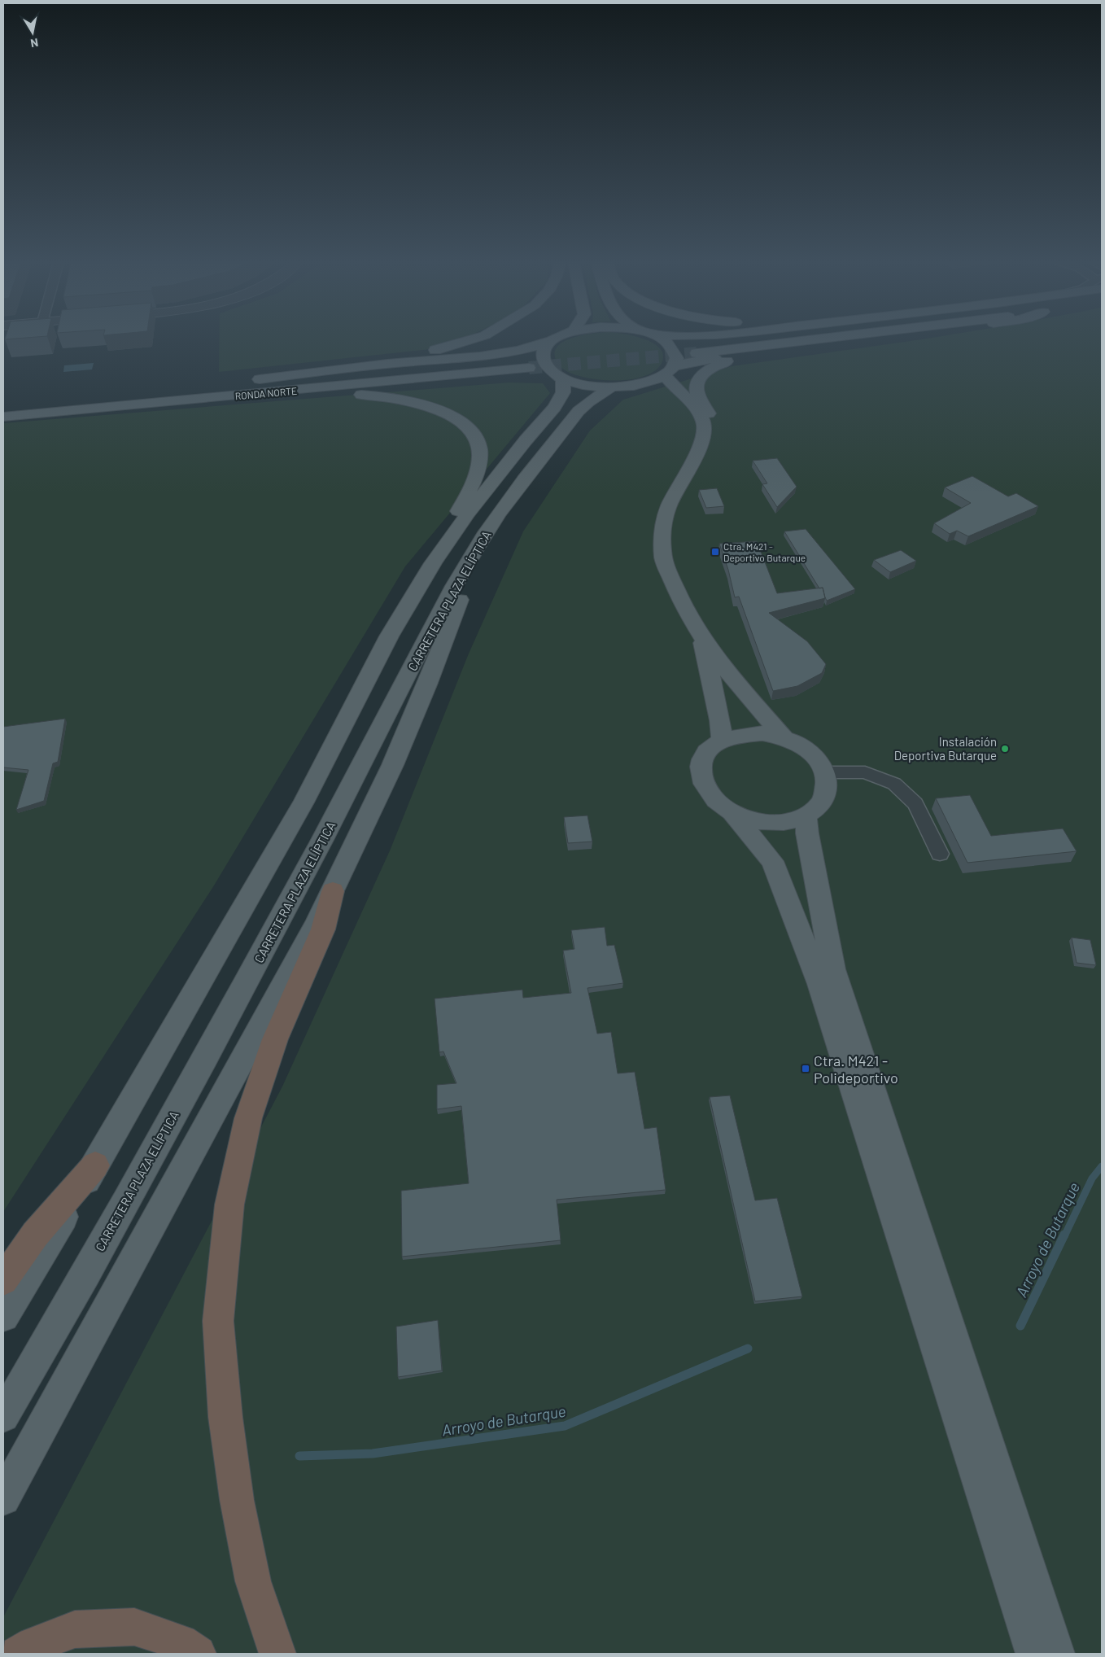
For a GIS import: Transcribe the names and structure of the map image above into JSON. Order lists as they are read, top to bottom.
{
  "streets": {
    "main road": ["RONDA NORTE", "CARRETERA PLAZA ELÍPTICA"]
  },
  "water": ["Arroyo de Butarque"],
  "places": {
    "transit": ["Ctra. M421 - Deportivo Butarque", "Ctra. M421 - Polideportivo"],
    "other": ["Instalación Deportiva Butarque"]
  },
  "north": "bottom"
}
